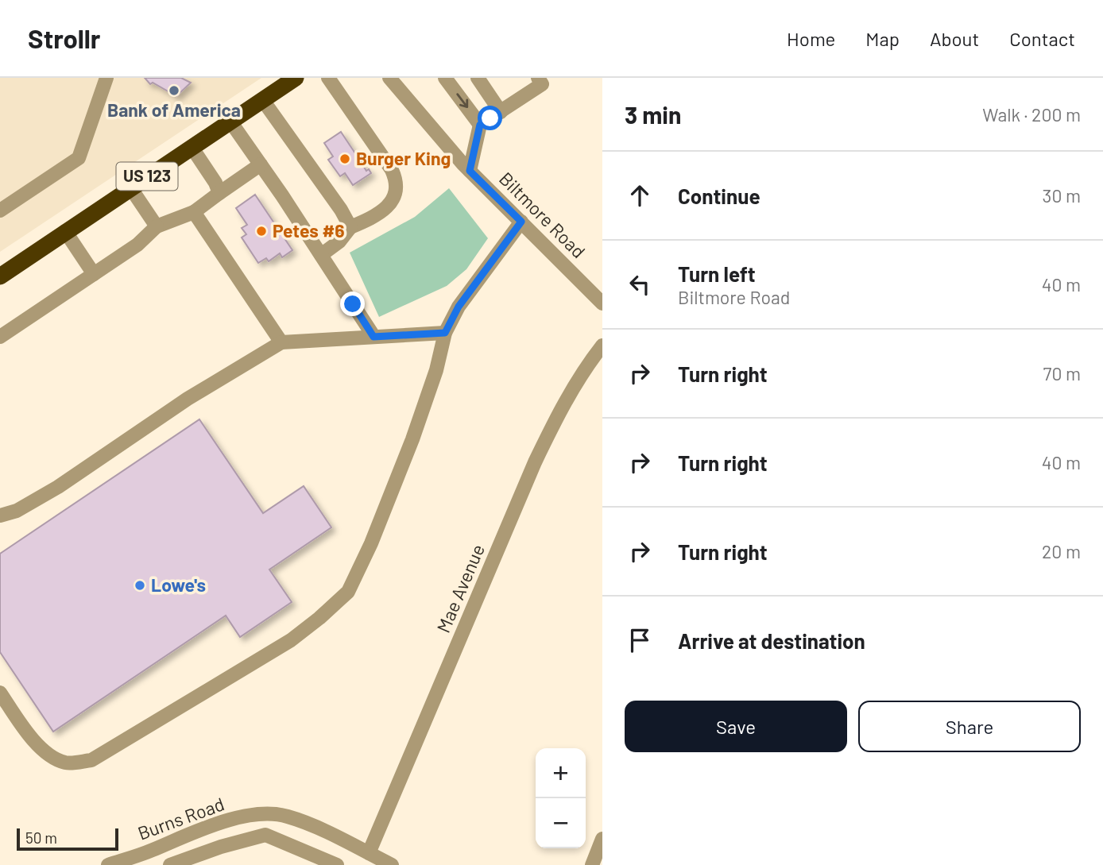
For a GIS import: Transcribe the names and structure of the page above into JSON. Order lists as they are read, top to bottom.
{
  "streets": {
    "highway": ["US 123"],
    "street": ["Biltmore Road", "Mae Avenue", "Burns Road"]
  },
  "crossings": [
    ["Mae Avenue", "Burns Road"]
  ],
  "places": [
    "Bank of America",
    "Burger King",
    "Petes #6",
    "Lowe's"
  ],
  "scale_bar": "50 m",
  "page": {
    "header": "Strollr",
    "nav": [
      "Home",
      "Map",
      "About",
      "Contact"
    ],
    "heading": ["3 min", "Walk · 200 m"],
    "list": [
      ["Continue", "30 m"],
      ["Turn left", "Biltmore Road", "40 m"],
      ["Turn right", "70 m"],
      ["Turn right", "40 m"],
      ["Turn right", "20 m"],
      "Arrive at destination"
    ],
    "buttons": ["Save", "Share"],
    "map_buttons": ["+", "−"],
    "scale": "50 m"
  }
}
